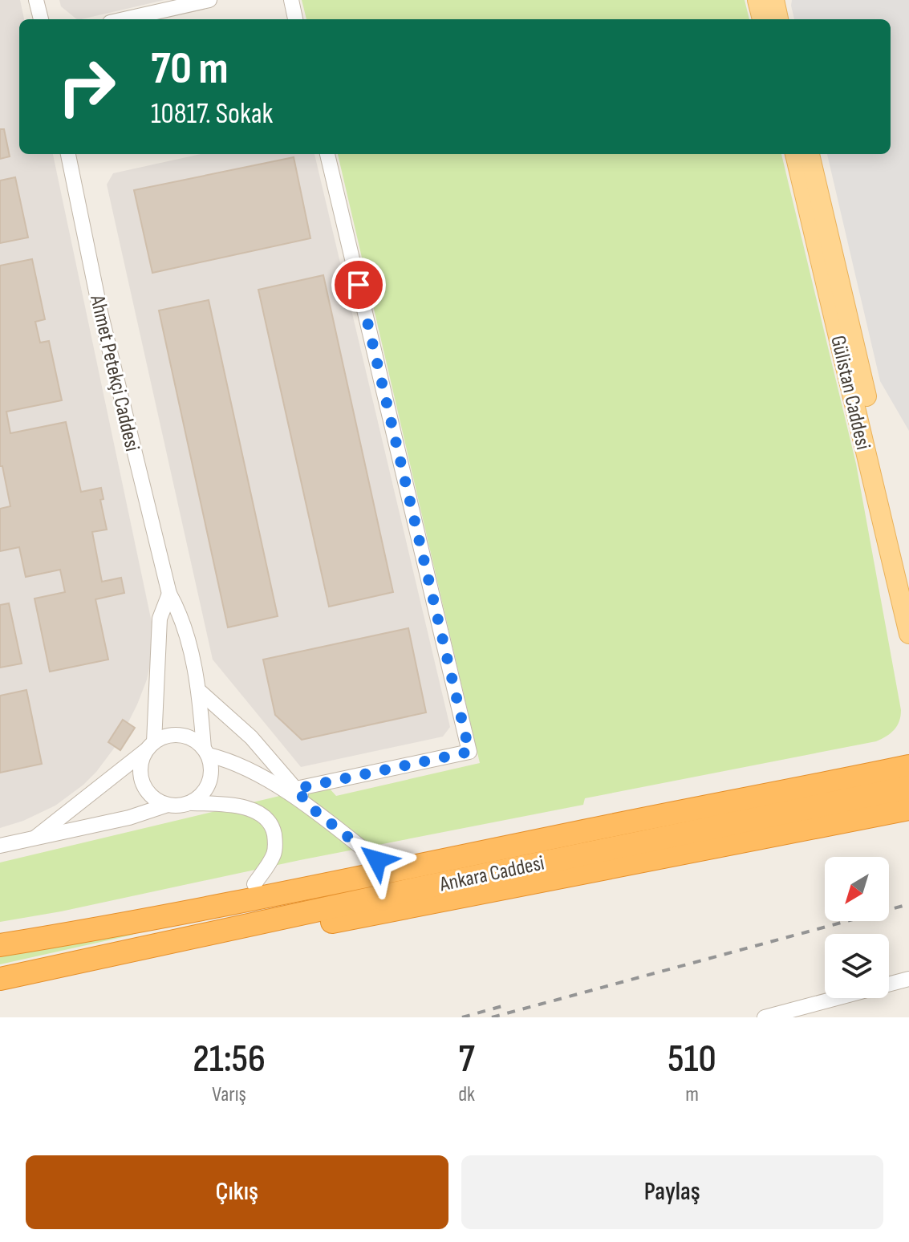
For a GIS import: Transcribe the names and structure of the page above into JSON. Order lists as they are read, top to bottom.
{
  "streets": {
    "highway": ["Ankara Caddesi"],
    "main road": ["Gülistan Caddesi"],
    "street": ["Ahmet Petekçi Caddesi"]
  },
  "north": "bottom left",
  "page": {
    "turn": ["70 m", "10817. Sokak"],
    "eta": [
      "21:56",
      "Varış",
      "7",
      "dk",
      "510",
      "m"
    ],
    "buttons": ["Çıkış", "Paylaş"]
  }
}
